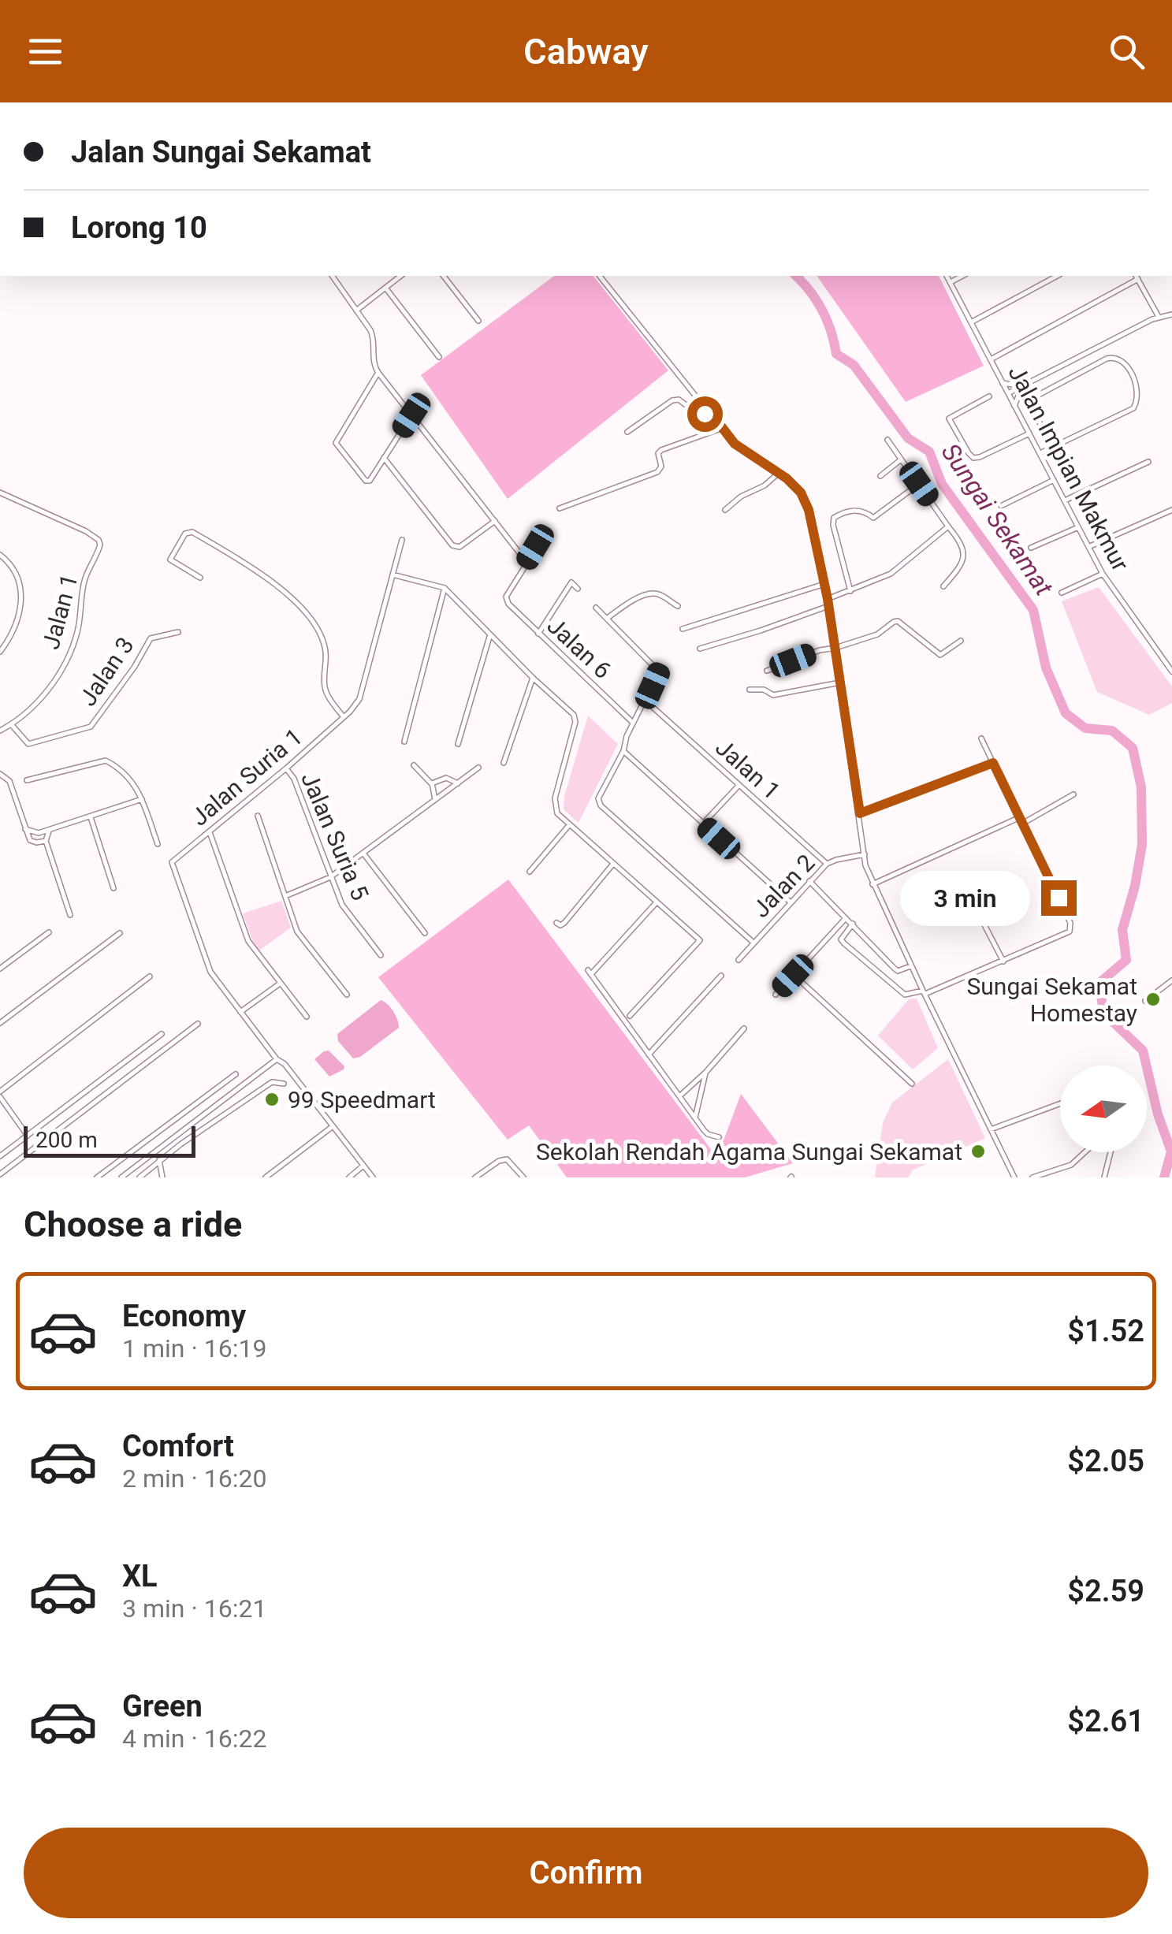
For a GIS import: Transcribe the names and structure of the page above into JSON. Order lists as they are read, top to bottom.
{
  "streets": {
    "street": [
      "Jalan Impian Makmur",
      "Jalan 1",
      "Jalan 6",
      "Jalan 3",
      "Jalan Suria 1",
      "Jalan Suria 5",
      "Jalan 2"
    ]
  },
  "crossings": [
    ["Jalan 1", "Jalan 3"],
    ["Jalan 1", "Jalan 2"],
    ["Jalan Suria 1", "Jalan Suria 5"]
  ],
  "water": ["Sungai Sekamat"],
  "places": ["Sungai Sekamat Homestay", "99 Speedmart", "Sekolah Rendah Agama Sungai Sekamat"],
  "scale_bar": "200 m",
  "north": "left",
  "page": {
    "header": "Cabway",
    "banner": ["Jalan Sungai Sekamat", "Lorong 10"],
    "bubble": "3 min",
    "scale": "200 m",
    "heading": "Choose a ride",
    "list": [
      {
        "name": "Economy",
        "note": "1 min · 16:19",
        "value": "$1.52"
      },
      {
        "name": "Comfort",
        "note": "2 min · 16:20",
        "value": "$2.05"
      },
      {
        "name": "XL",
        "note": "3 min · 16:21",
        "value": "$2.59"
      },
      {
        "name": "Green",
        "note": "4 min · 16:22",
        "value": "$2.61"
      }
    ],
    "buttons": "Confirm"
  }
}
